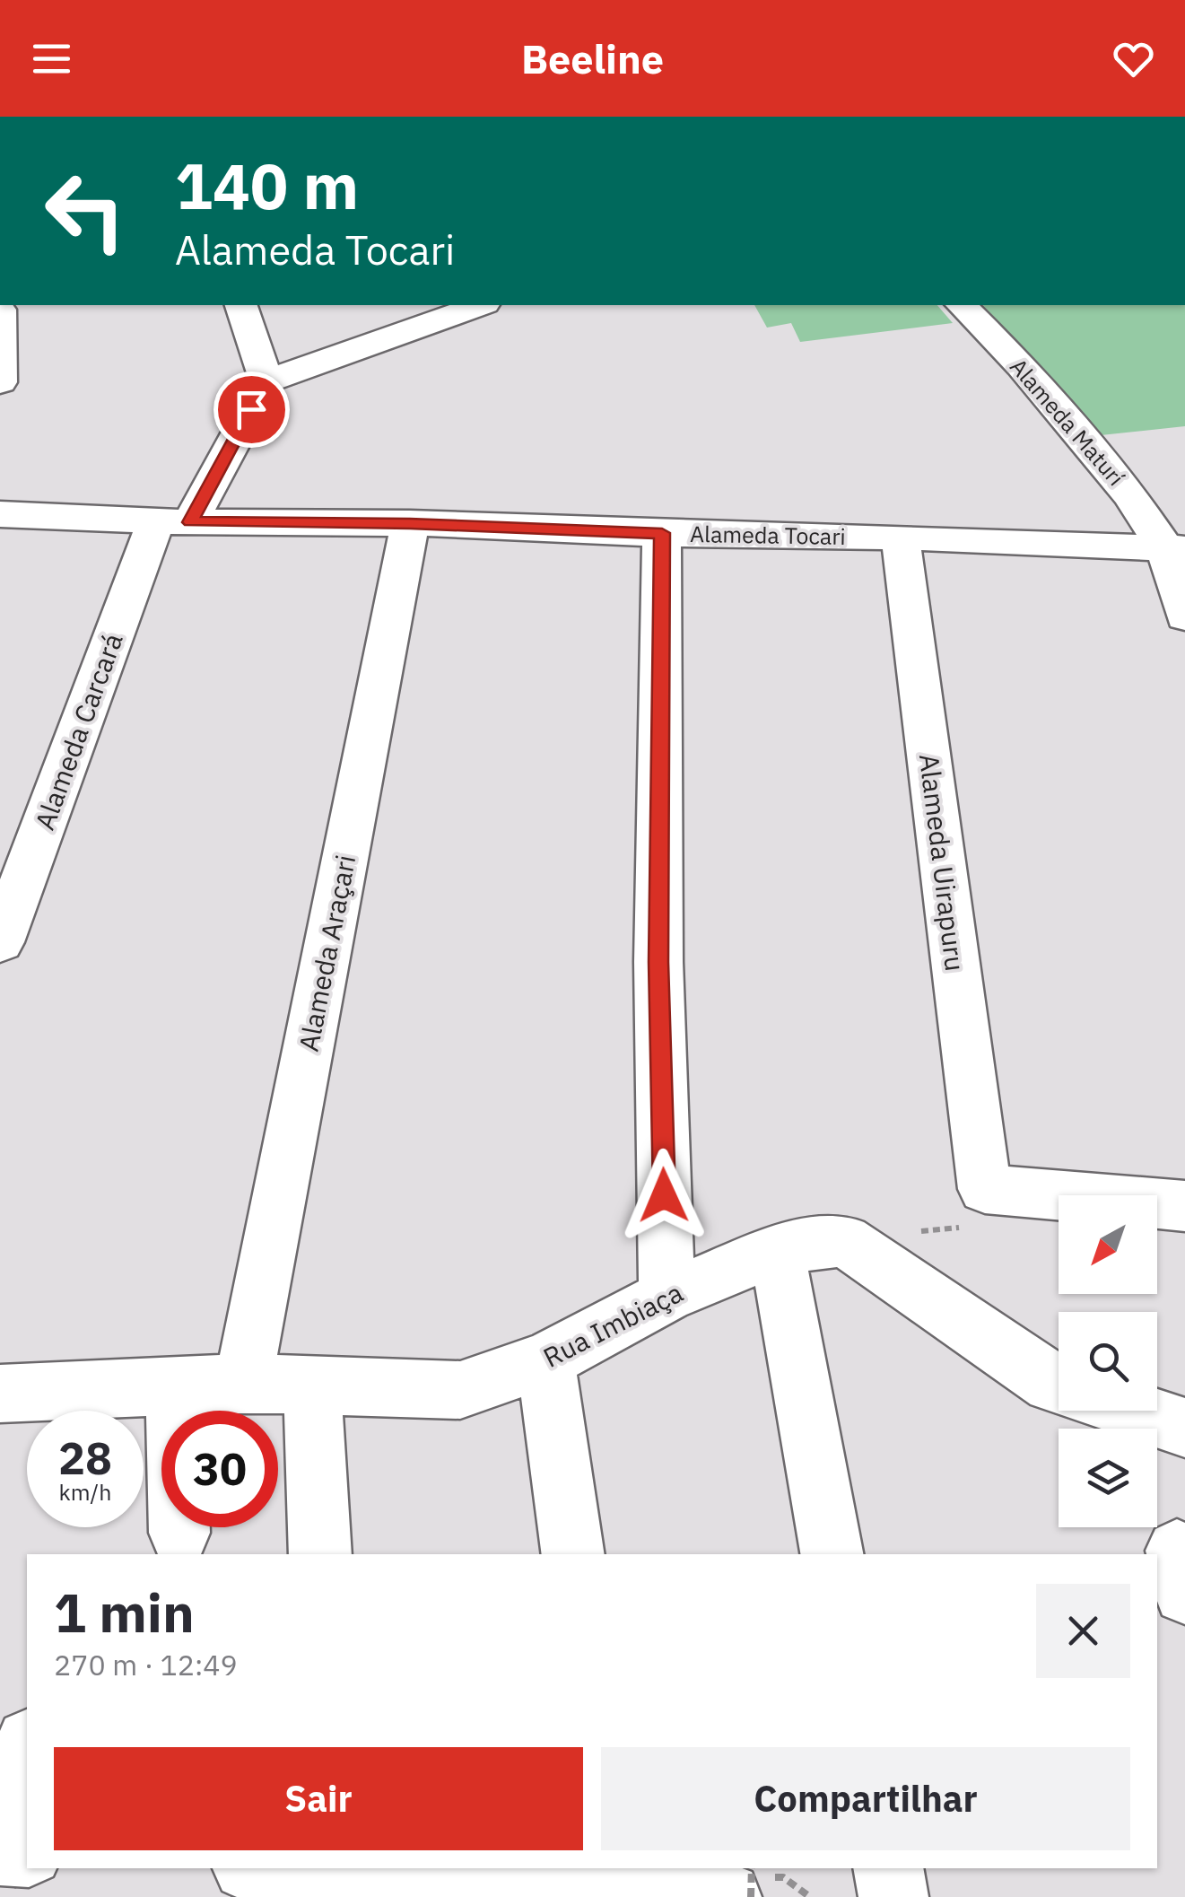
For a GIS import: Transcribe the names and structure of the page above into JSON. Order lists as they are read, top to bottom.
{
  "streets": {
    "street": [
      "Alameda Maturí",
      "Alameda Tocari",
      "Alameda Carcará",
      "Alameda Uirapuru",
      "Alameda Araçari",
      "Rua Imbiaça"
    ]
  },
  "crossings": [
    ["Alameda Maturí", "Alameda Tocari"],
    ["Alameda Tocari", "Alameda Carcará"],
    ["Alameda Tocari", "Alameda Uirapuru"],
    ["Alameda Tocari", "Alameda Araçari"],
    ["Alameda Araçari", "Rua Imbiaça"]
  ],
  "north": "bottom left",
  "page": {
    "header": "Beeline",
    "turn": ["140 m", "Alameda Tocari"],
    "speed": "28 km/h",
    "limit": "30",
    "heading": ["1 min", "270 m · 12:49"],
    "buttons": ["Sair", "Compartilhar"]
  }
}
